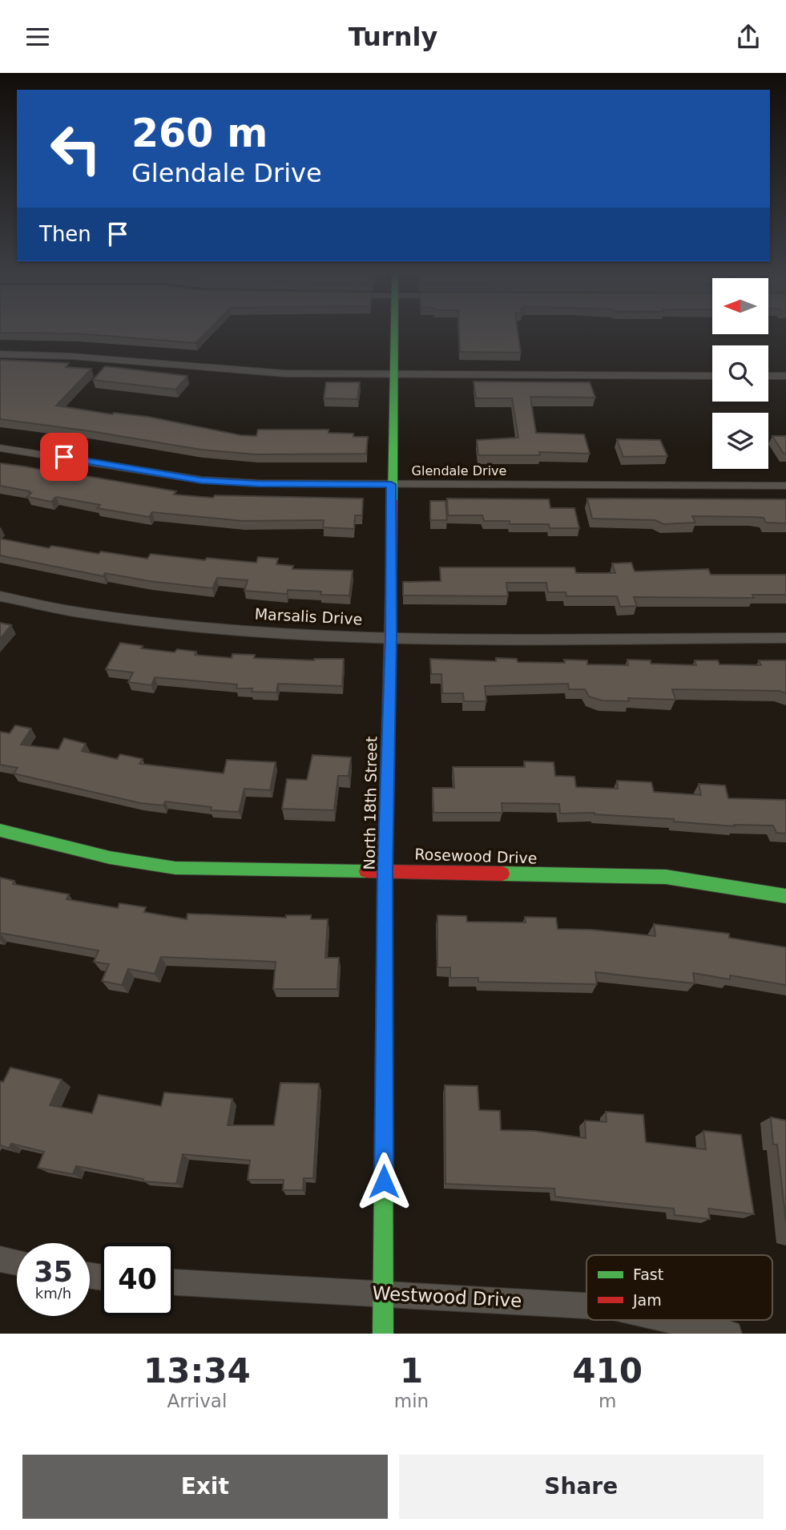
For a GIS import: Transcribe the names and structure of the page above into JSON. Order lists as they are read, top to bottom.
{
  "streets": {
    "street": [
      "Glendale Drive",
      "Marsalis Drive",
      "North 18th Street",
      "Rosewood Drive",
      "Westwood Drive"
    ]
  },
  "crossings": [
    ["Glendale Drive", "North 18th Street"],
    ["Marsalis Drive", "North 18th Street"],
    ["North 18th Street", "Rosewood Drive"],
    ["North 18th Street", "Westwood Drive"]
  ],
  "legend": ["Fast", "Jam"],
  "north": "left",
  "page": {
    "header": "Turnly",
    "turn": ["260 m", "Glendale Drive"],
    "then": "Then",
    "speed": "35 km/h",
    "limit": "40",
    "eta": [
      "13:34",
      "Arrival",
      "1",
      "min",
      "410",
      "m"
    ],
    "buttons": ["Exit", "Share"]
  }
}
